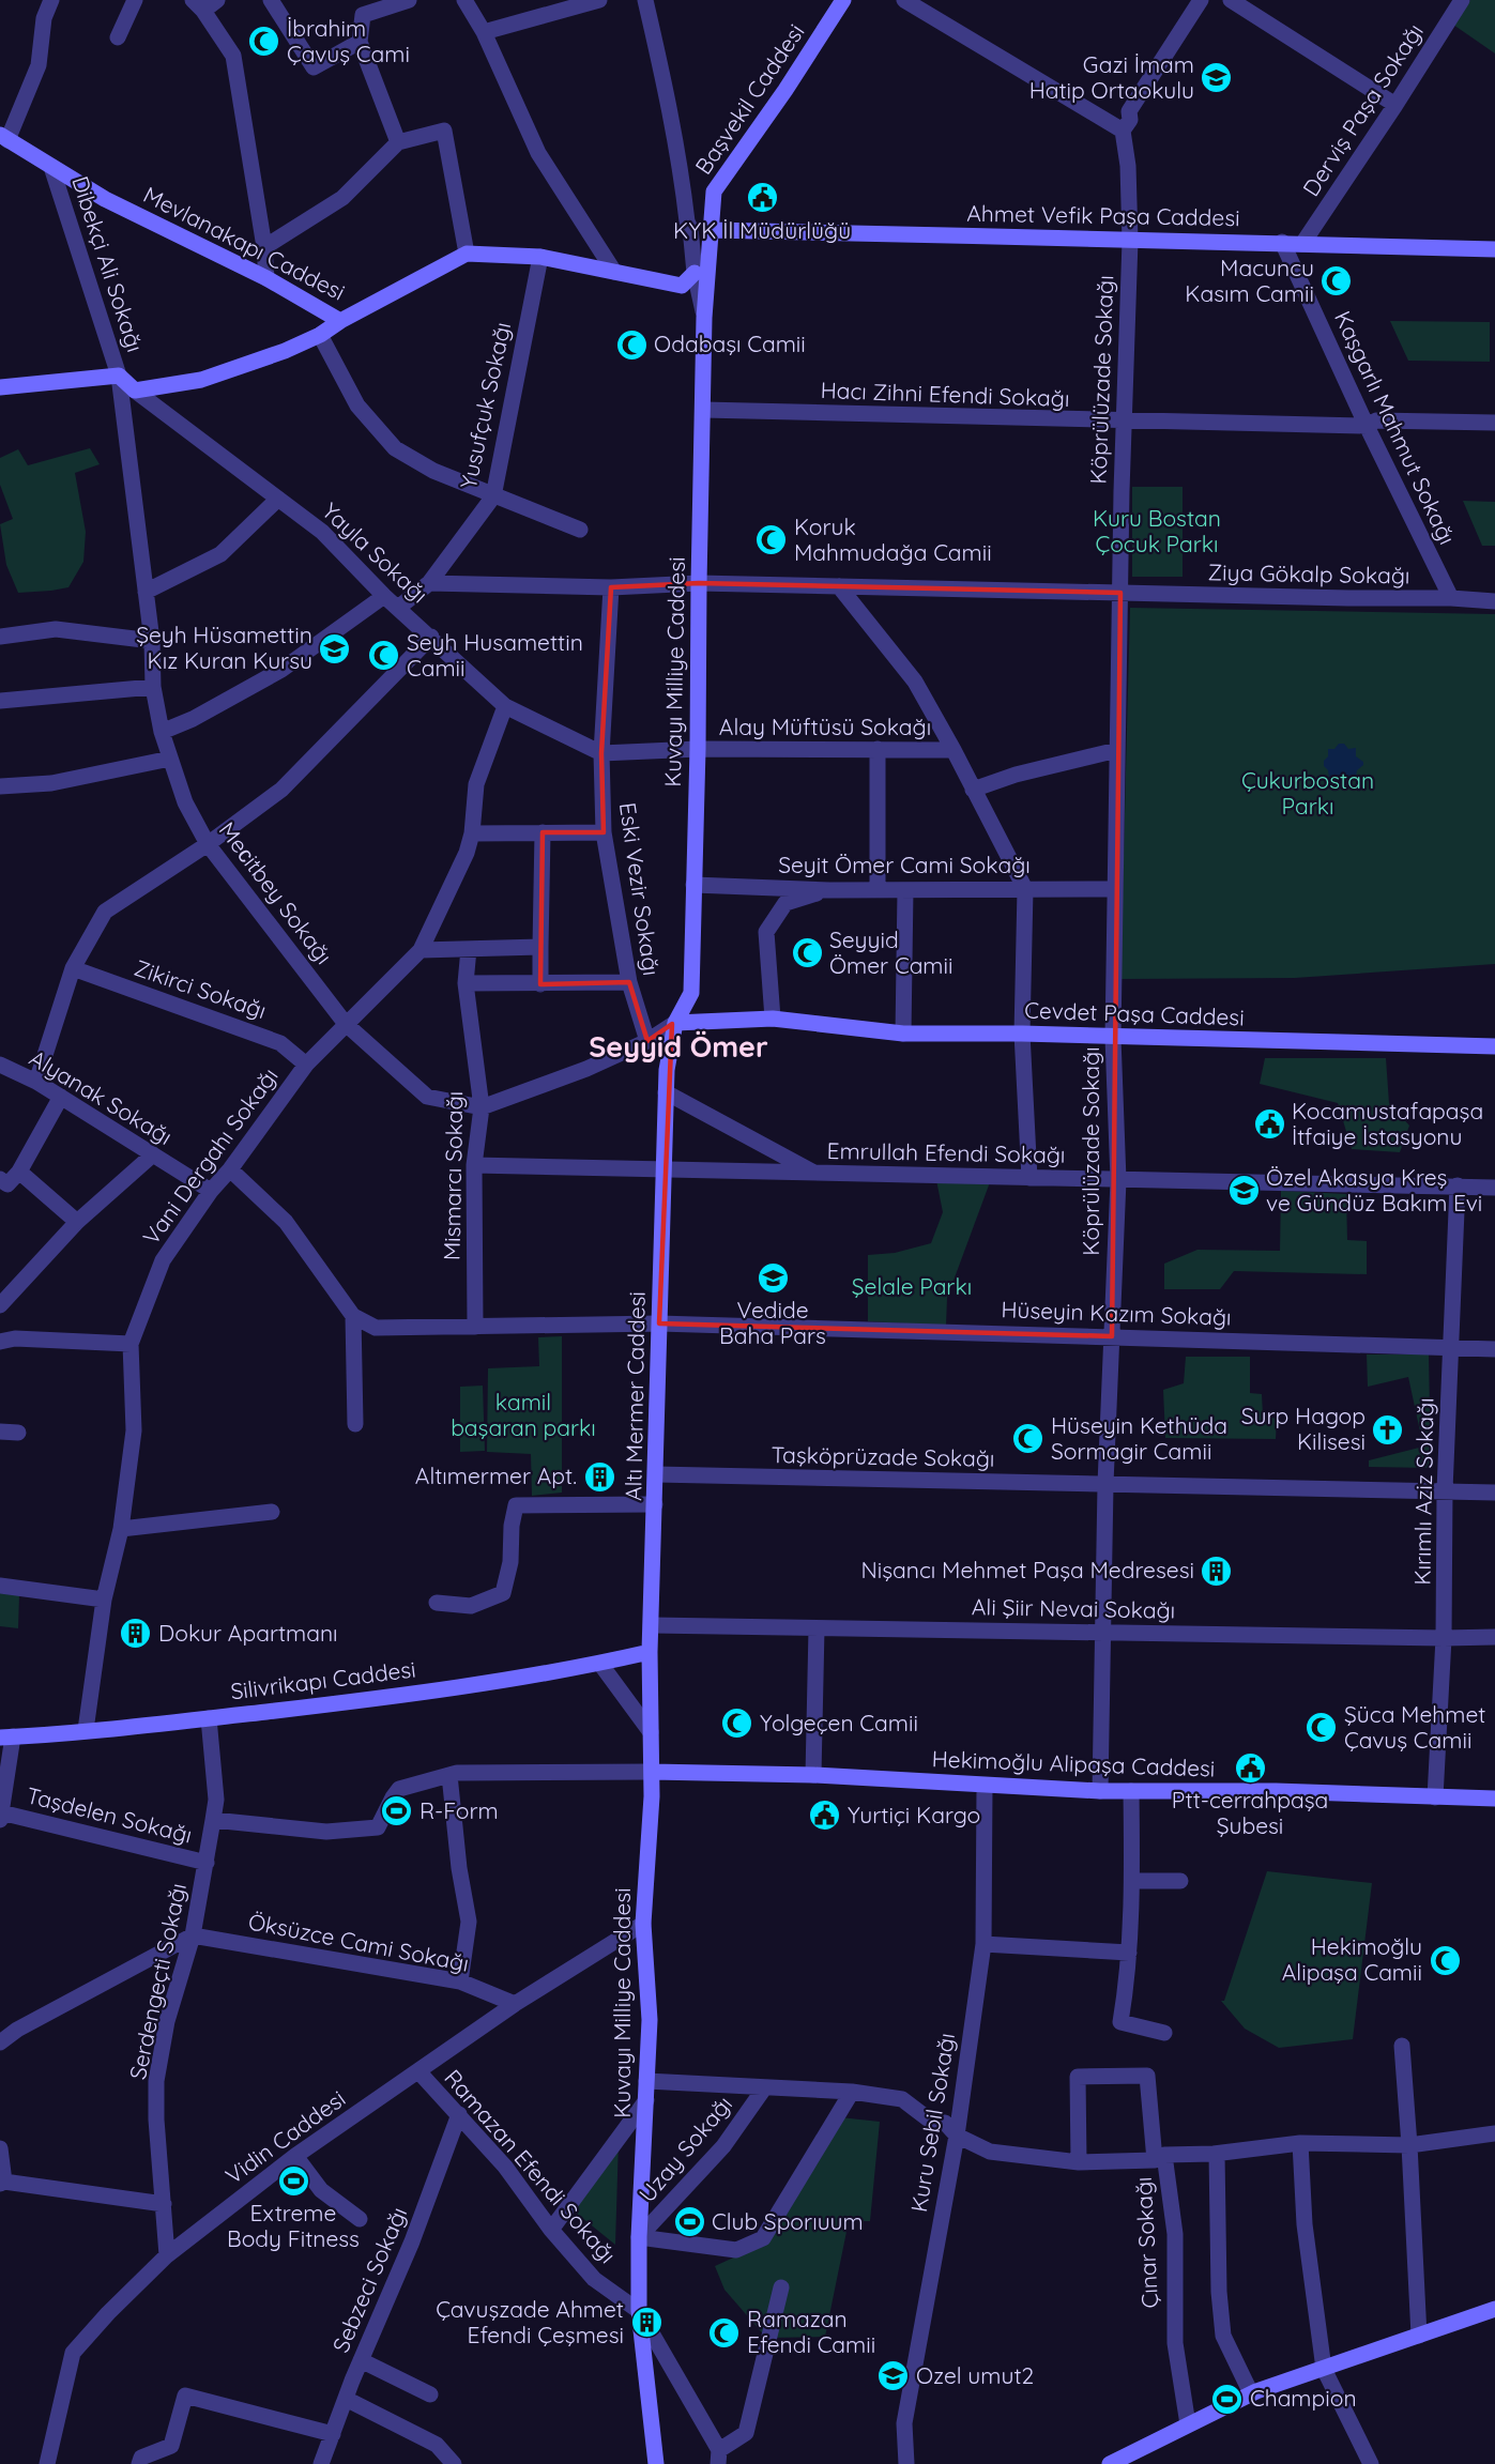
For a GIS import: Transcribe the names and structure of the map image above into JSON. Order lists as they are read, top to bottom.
{
  "streets": {
    "street": [
      "Başvekil Caddesi",
      "Derviş Paşa Sokağı",
      "Ahmet Vefik Paşa Caddesi",
      "Mevlanakapı Caddesi",
      "Dibekçi Ali Sokağı",
      "Köprülüzade Sokağı",
      "Hacı Zihni Efendi Sokağı",
      "Yusufçuk Sokağı",
      "Kaşgarlı Mahmut Sokağı",
      "Yayla Sokağı",
      "Ziya Gökalp Sokağı",
      "Kuvayı Milliye Caddesi",
      "Alay Müftüsü Sokağı",
      "Seyit Ömer Cami Sokağı",
      "Eski Vezir Sokağı",
      "Meсitbey Sokağı",
      "Zikirci Sokağı",
      "Cevdet Paşa Caddesi",
      "Alyanak Sokağı",
      "Emrullah Efendi Sokağı",
      "Vani Dergahı Sokağı",
      "Mismarcı Sokağı",
      "Hüseyin Kazım Sokağı",
      "Altı Mermer Caddesi",
      "Taşköprüzade Sokağı",
      "Kırımlı Aziz Sokağı",
      "Ali Şiir Nevai Sokağı",
      "Silivrikapı Caddesi",
      "Hekimoğlu Alipaşa Caddesi",
      "Taşdelen Sokağı",
      "Öksüzce Cami Sokağı",
      "Serdengeçti Sokağı",
      "Kuru Sebil Sokağı",
      "Vidin Caddesi",
      "Uzay Sokağı",
      "Ramazan Efendi Sokağı",
      "Çınar Sokağı",
      "Sebzeci Sokağı"
    ]
  },
  "crossings": [
    ["Başvekil Caddesi", "Ahmet Vefik Paşa Caddesi"],
    ["Başvekil Caddesi", "Kuvayı Milliye Caddesi"],
    ["Derviş Paşa Sokağı", "Ahmet Vefik Paşa Caddesi"],
    ["Ahmet Vefik Paşa Caddesi", "Köprülüzade Sokağı"],
    ["Ahmet Vefik Paşa Caddesi", "Kaşgarlı Mahmut Sokağı"],
    ["Mevlanakapı Caddesi", "Dibekçi Ali Sokağı"],
    ["Dibekçi Ali Sokağı", "Meсitbey Sokağı"],
    ["Köprülüzade Sokağı", "Hacı Zihni Efendi Sokağı"],
    ["Köprülüzade Sokağı", "Ziya Gökalp Sokağı"],
    ["Köprülüzade Sokağı", "Seyit Ömer Cami Sokağı"],
    ["Köprülüzade Sokağı", "Cevdet Paşa Caddesi"],
    ["Köprülüzade Sokağı", "Emrullah Efendi Sokağı"],
    ["Köprülüzade Sokağı", "Hüseyin Kazım Sokağı"],
    ["Köprülüzade Sokağı", "Taşköprüzade Sokağı"],
    ["Köprülüzade Sokağı", "Ali Şiir Nevai Sokağı"],
    ["Köprülüzade Sokağı", "Hekimoğlu Alipaşa Caddesi"],
    ["Hacı Zihni Efendi Sokağı", "Kaşgarlı Mahmut Sokağı"],
    ["Hacı Zihni Efendi Sokağı", "Kuvayı Milliye Caddesi"],
    ["Yusufçuk Sokağı", "Yayla Sokağı"],
    ["Yusufçuk Sokağı", "Ziya Gökalp Sokağı"],
    ["Kaşgarlı Mahmut Sokağı", "Ziya Gökalp Sokağı"],
    ["Yayla Sokağı", "Kuvayı Milliye Caddesi"],
    ["Yayla Sokağı", "Alay Müftüsü Sokağı"],
    ["Yayla Sokağı", "Eski Vezir Sokağı"],
    ["Yayla Sokağı", "Vani Dergahı Sokağı"],
    ["Ziya Gökalp Sokağı", "Kuvayı Milliye Caddesi"],
    ["Ziya Gökalp Sokağı", "Eski Vezir Sokağı"],
    ["Kuvayı Milliye Caddesi", "Alay Müftüsü Sokağı"],
    ["Kuvayı Milliye Caddesi", "Seyit Ömer Cami Sokağı"],
    ["Kuvayı Milliye Caddesi", "Cevdet Paşa Caddesi"],
    ["Kuvayı Milliye Caddesi", "Altı Mermer Caddesi"],
    ["Kuvayı Milliye Caddesi", "Hekimoğlu Alipaşa Caddesi"],
    ["Kuvayı Milliye Caddesi", "Vidin Caddesi"],
    ["Kuvayı Milliye Caddesi", "Uzay Sokağı"],
    ["Kuvayı Milliye Caddesi", "Ramazan Efendi Sokağı"],
    ["Kuvayı Milliye Caddesi", "Çınar Sokağı"],
    ["Meсitbey Sokağı", "Vani Dergahı Sokağı"],
    ["Meсitbey Sokağı", "Mismarcı Sokağı"],
    ["Zikirci Sokağı", "Vani Dergahı Sokağı"],
    ["Cevdet Paşa Caddesi", "Altı Mermer Caddesi"],
    ["Alyanak Sokağı", "Vani Dergahı Sokağı"],
    ["Emrullah Efendi Sokağı", "Mismarcı Sokağı"],
    ["Emrullah Efendi Sokağı", "Altı Mermer Caddesi"],
    ["Emrullah Efendi Sokağı", "Kırımlı Aziz Sokağı"],
    ["Vani Dergahı Sokağı", "Silivrikapı Caddesi"],
    ["Mismarcı Sokağı", "Hüseyin Kazım Sokağı"],
    ["Hüseyin Kazım Sokağı", "Altı Mermer Caddesi"],
    ["Hüseyin Kazım Sokağı", "Kırımlı Aziz Sokağı"],
    ["Altı Mermer Caddesi", "Taşköprüzade Sokağı"],
    ["Altı Mermer Caddesi", "Ali Şiir Nevai Sokağı"],
    ["Altı Mermer Caddesi", "Silivrikapı Caddesi"],
    ["Altı Mermer Caddesi", "Hekimoğlu Alipaşa Caddesi"],
    ["Taşköprüzade Sokağı", "Kırımlı Aziz Sokağı"],
    ["Kırımlı Aziz Sokağı", "Ali Şiir Nevai Sokağı"],
    ["Kırımlı Aziz Sokağı", "Hekimoğlu Alipaşa Caddesi"],
    ["Silivrikapı Caddesi", "Serdengeçti Sokağı"],
    ["Hekimoğlu Alipaşa Caddesi", "Kuru Sebil Sokağı"],
    ["Taşdelen Sokağı", "Serdengeçti Sokağı"],
    ["Öksüzce Cami Sokağı", "Serdengeçti Sokağı"],
    ["Öksüzce Cami Sokağı", "Vidin Caddesi"],
    ["Serdengeçti Sokağı", "Vidin Caddesi"],
    ["Kuru Sebil Sokağı", "Çınar Sokağı"],
    ["Vidin Caddesi", "Ramazan Efendi Sokağı"],
    ["Uzay Sokağı", "Çınar Sokağı"],
    ["Ramazan Efendi Sokağı", "Sebzeci Sokağı"]
  ],
  "districts": ["Seyyid Ömer"],
  "parks": [
    "Kuru Bostan Çocuk Parkı",
    "Çukurbostan Parkı",
    "Şelale Parkı",
    "kamil başaran parkı"
  ],
  "places": {
    "mosque": [
      "İbrahim Çavuş Cami",
      "Macuncu Kasım Camii",
      "Odabaşı Camii",
      "Koruk Mahmudağa Camii",
      "Seyh Husamettin Camii",
      "Seyyid Ömer Camii",
      "Hüseyin Kethüda Sormagir Camii",
      "Yolgeçen Camii",
      "Şüca Mehmet Çavuş Camii",
      "Hekimoğlu Alipaşa Camii",
      "Ramazan Efendi Camii"
    ],
    "school or university": [
      "Gazi İmam Hatip Ortaokulu",
      "Şeyh Hüsamettin Kız Kuran Kursu",
      "Özel Akasya Kreş ve Gündüz Bakım Evi",
      "Vedide Baha Pars",
      "Ozel umut2"
    ],
    "public building": [
      "KYK İl Müdürlüğü",
      "Kocamustafapaşa İtfaiye İstasyonu",
      "Ptt-cerrahpaşa Şubesi",
      "Yurtiçi Kargo"
    ],
    "church": ["Surp Hagop Kilisesi"],
    "building": [
      "Altımermer Apt.",
      "Nişancı Mehmet Paşa Medresesi",
      "Dokur Apartmanı",
      "Çavuşzade Ahmet Efendi Çeşmesi"
    ],
    "sports": [
      "R-Form",
      "Extreme Body Fitness",
      "Club Sporıuum",
      "Champion"
    ]
  }
}
